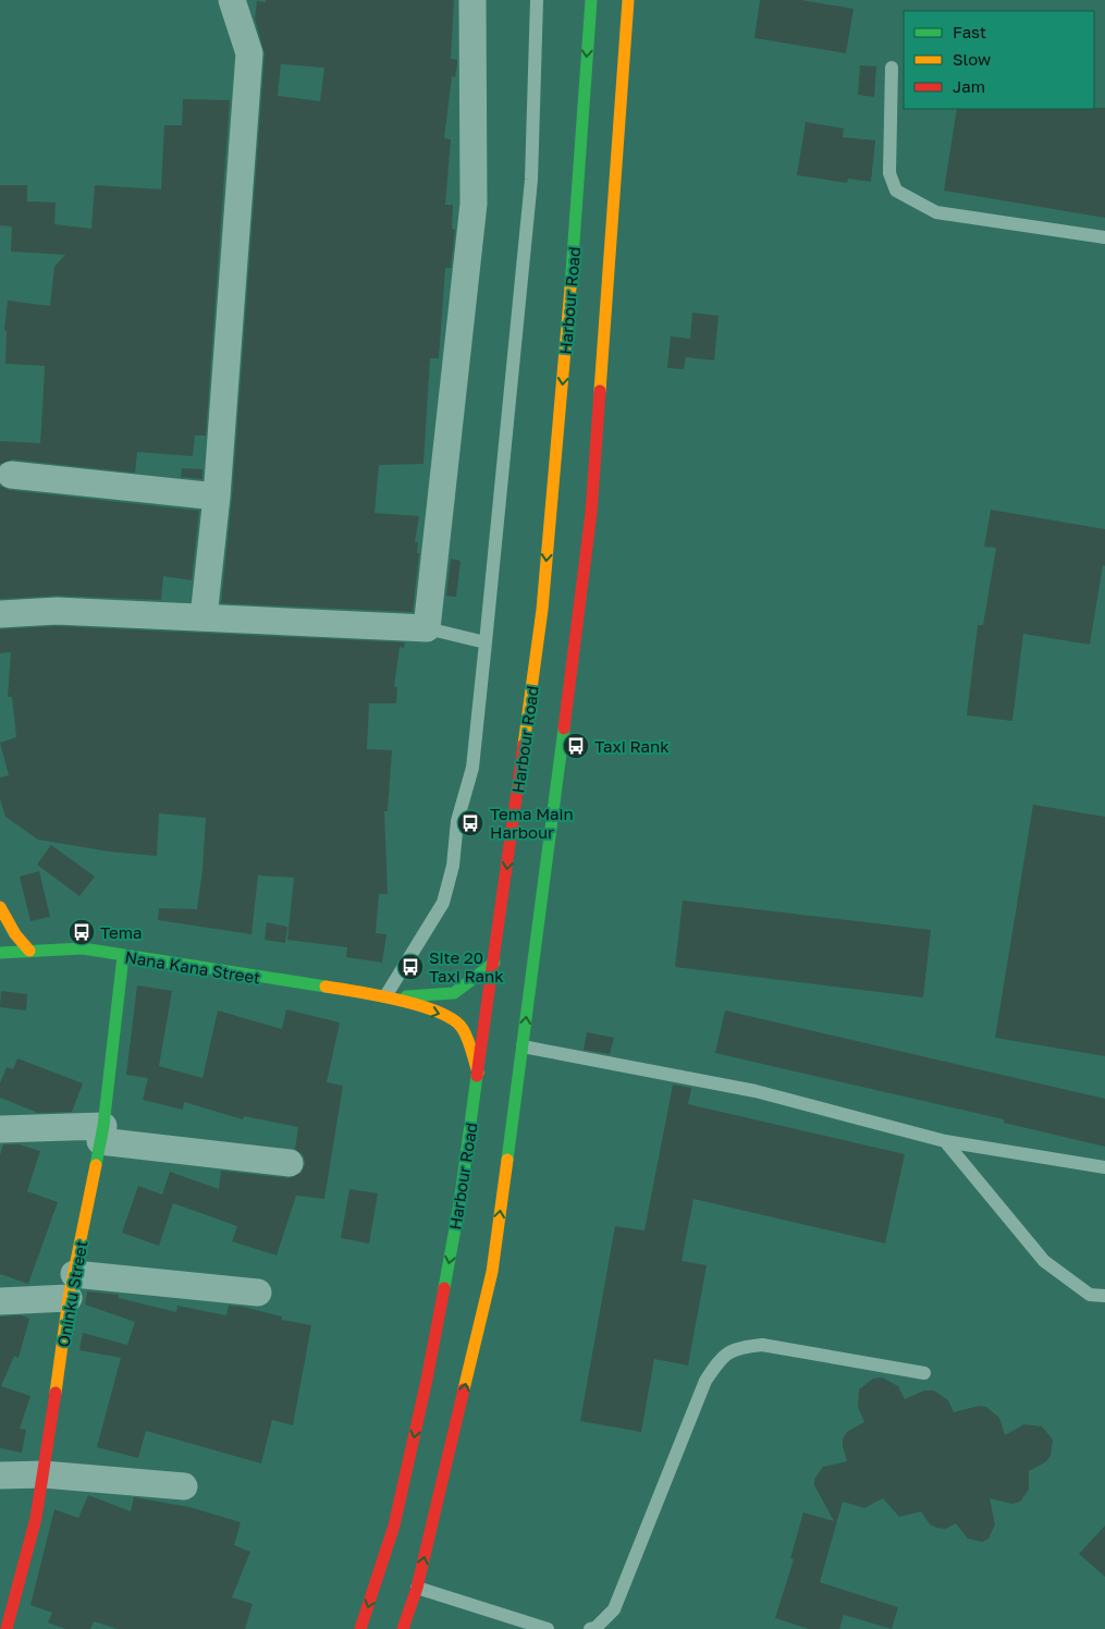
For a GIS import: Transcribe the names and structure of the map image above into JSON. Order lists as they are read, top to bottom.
{
  "streets": {
    "main road": ["Harbour Road", "Nana Kana Street", "Oninku Street"]
  },
  "crossings": [
    ["Nana Kana Street", "Oninku Street"]
  ],
  "places": {
    "bus stop": [
      "Taxi Rank",
      "Tema Main Harbour",
      "Tema",
      "Site 20 Taxi Rank"
    ]
  },
  "legend": ["Fast", "Slow", "Jam"]
}
